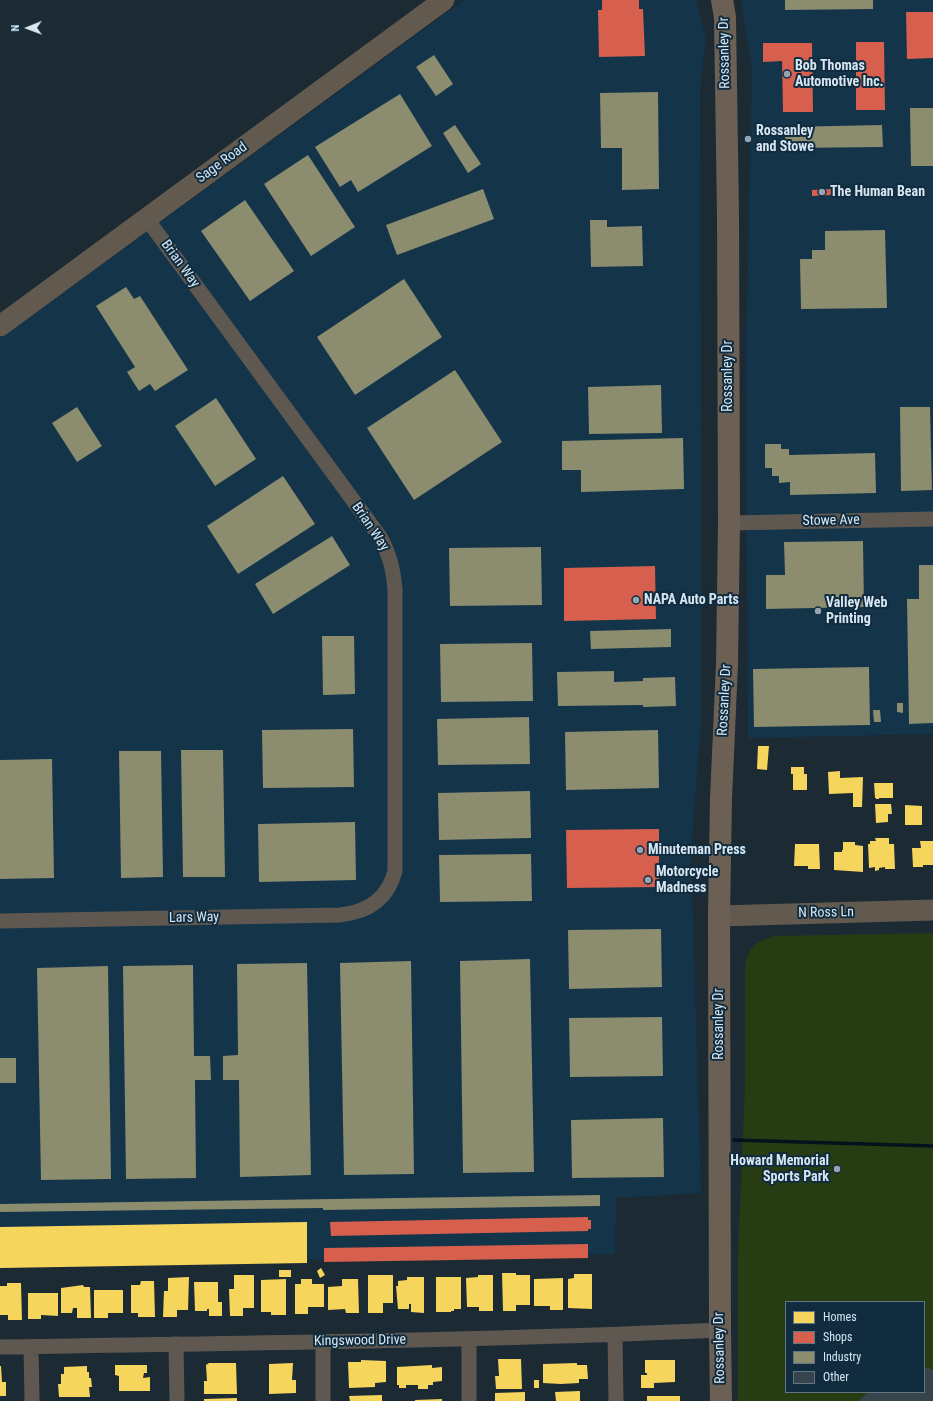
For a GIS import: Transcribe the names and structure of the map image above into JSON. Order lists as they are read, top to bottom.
{
  "streets": {
    "main road": ["Rossanley Dr", "Sage Road", "N Ross Ln"],
    "street": [
      "Brian Way",
      "Stowe Ave",
      "Lars Way",
      "Kingswood Drive"
    ]
  },
  "crossings": [
    ["Rossanley Dr", "Stowe Ave"],
    ["Rossanley Dr", "N Ross Ln"],
    ["Rossanley Dr", "Kingswood Drive"],
    ["Sage Road", "Brian Way"],
    ["Brian Way", "Lars Way"]
  ],
  "places": [
    "Bob Thomas Automotive Inc.",
    "Rossanley and Stowe",
    "The Human Bean",
    "NAPA Auto Parts",
    "Valley Web Printing",
    "Minuteman Press",
    "Motorcycle Madness",
    "Howard Memorial Sports Park"
  ],
  "legend": [
    "Homes",
    "Shops",
    "Industry",
    "Other"
  ],
  "north": "left"
}
